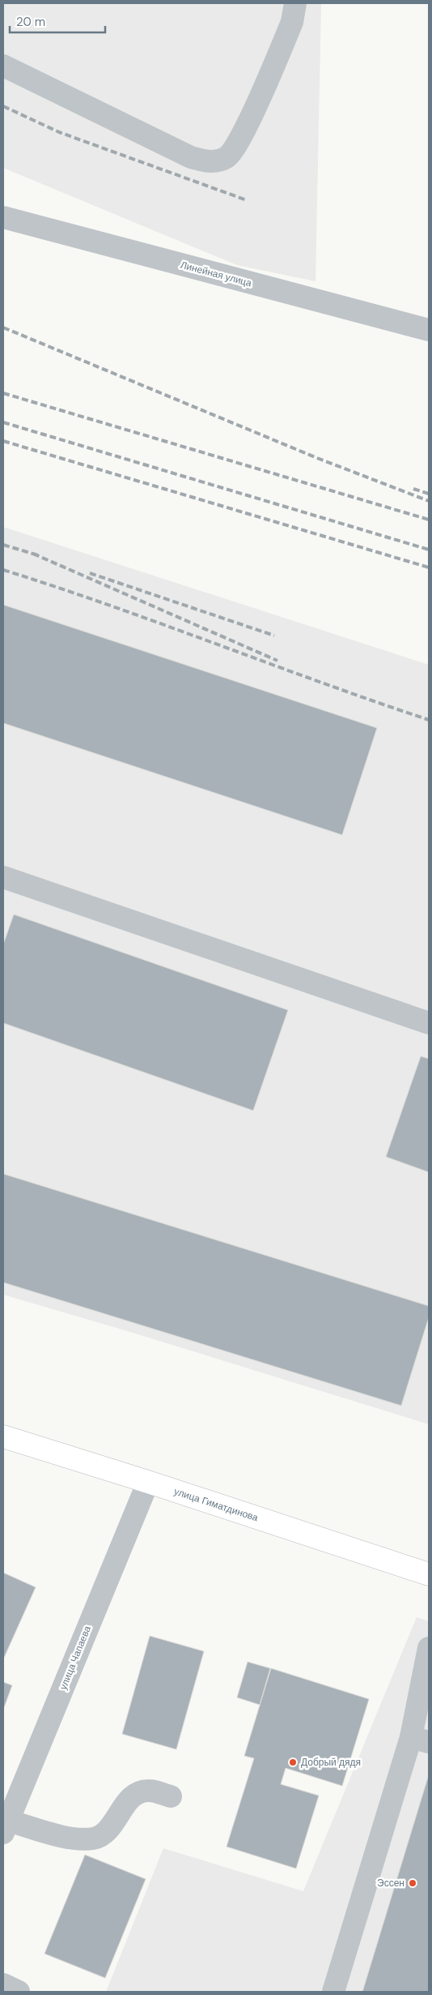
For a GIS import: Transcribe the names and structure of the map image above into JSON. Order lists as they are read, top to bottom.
{
  "streets": {
    "main road": ["улица Гиматдинова"],
    "street": ["Линейная улица", "улица Чапаева"]
  },
  "crossings": [
    ["улица Гиматдинова", "улица Чапаева"]
  ],
  "places": ["Добрый дядя", "Эссен"],
  "scale_bar": "20 m"
}
